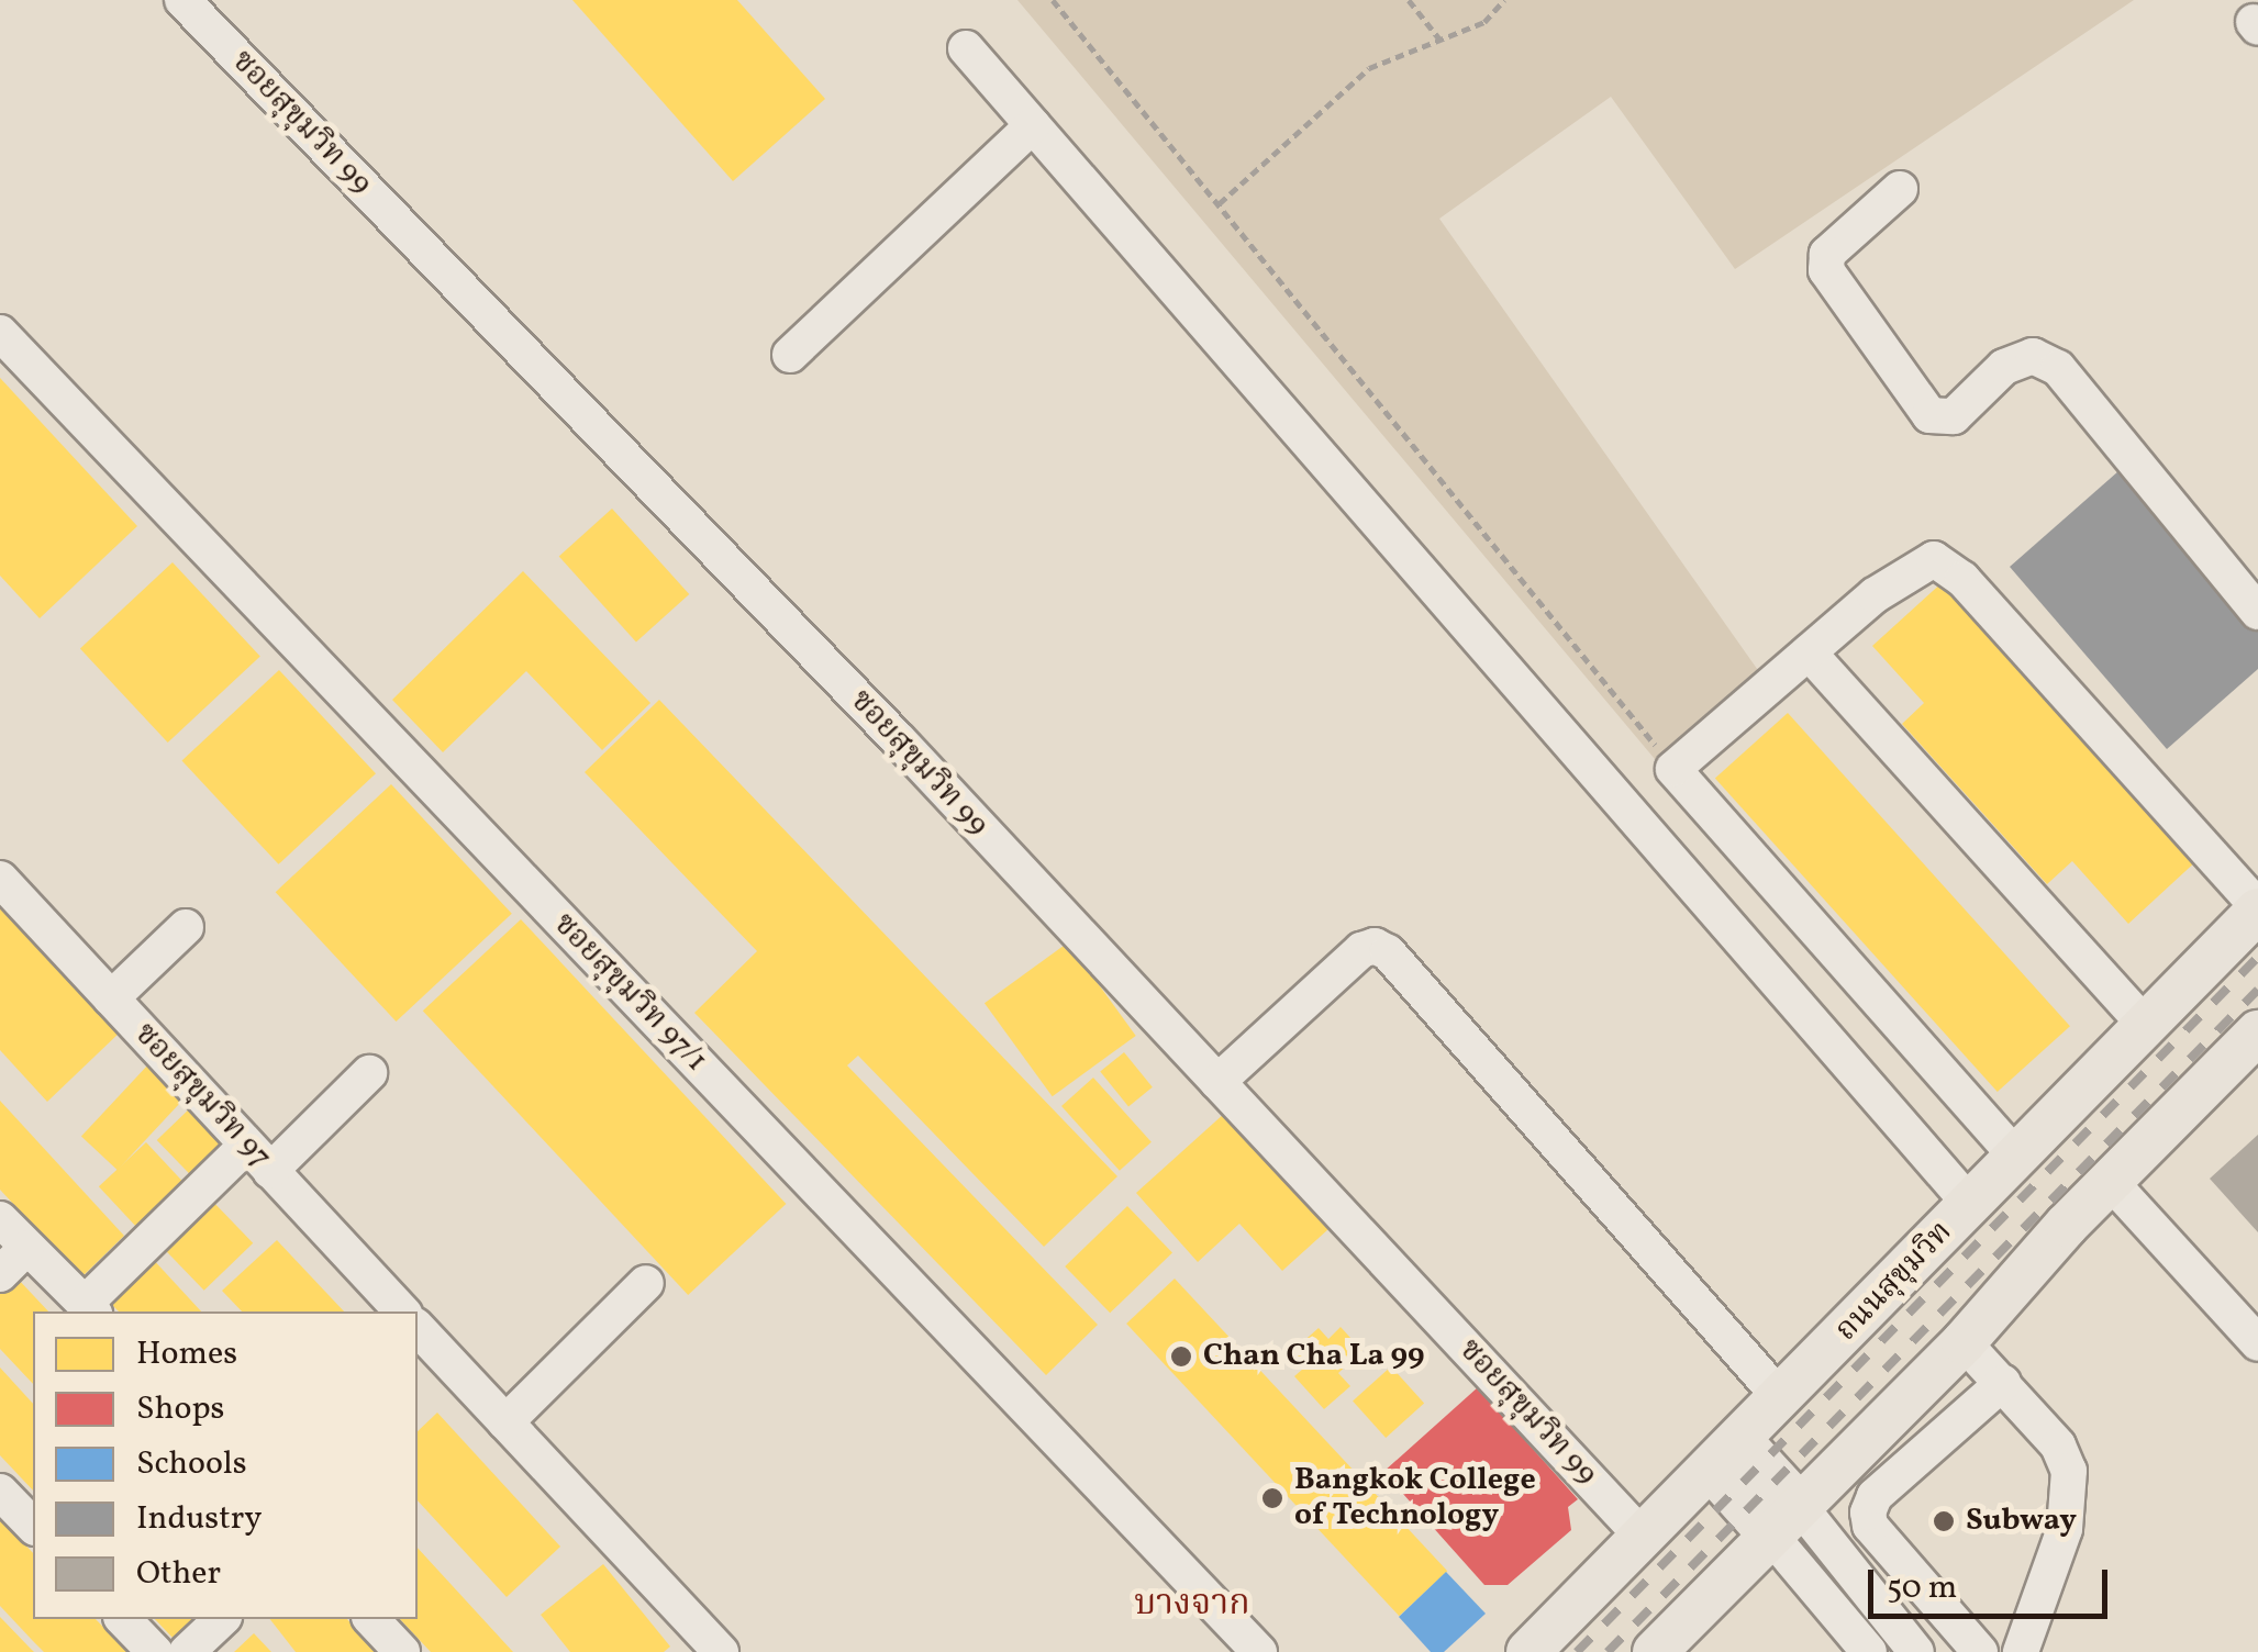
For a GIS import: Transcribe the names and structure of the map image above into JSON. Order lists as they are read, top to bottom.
{
  "streets": {
    "main road": ["ถนนสุขุมวิท"],
    "street": ["ซอยสุขุมวิท 99", "ซอยสุขุมวิท 97/1", "ซอยสุขุมวิท 97"]
  },
  "crossings": [
    ["ซอยสุขุมวิท 99", "ถนนสุขุมวิท"]
  ],
  "districts": ["บางจาก"],
  "places": ["Chan Cha La 99", "Bangkok College of Technology", "Subway"],
  "legend": [
    "Homes",
    "Shops",
    "Schools",
    "Industry",
    "Other"
  ],
  "scale_bar": "50 m"
}
